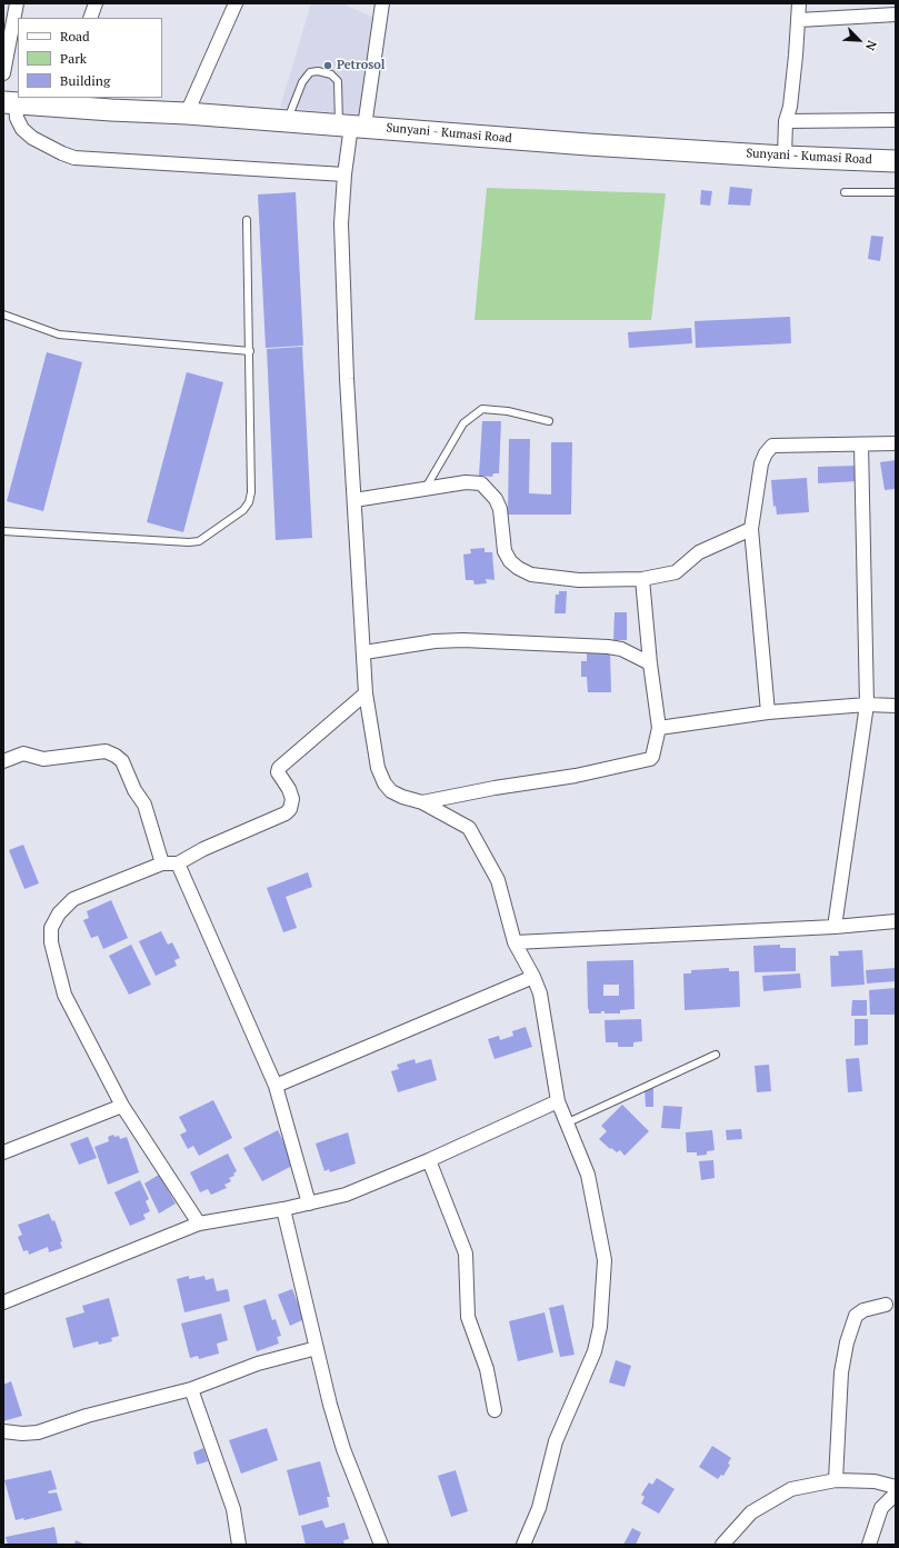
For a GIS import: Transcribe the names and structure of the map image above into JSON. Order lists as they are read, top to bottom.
{
  "streets": {
    "main road": ["Sunyani - Kumasi Road"]
  },
  "places": ["Petrosol"],
  "legend": ["Road", "Park", "Building"],
  "north": "bottom right"
}
